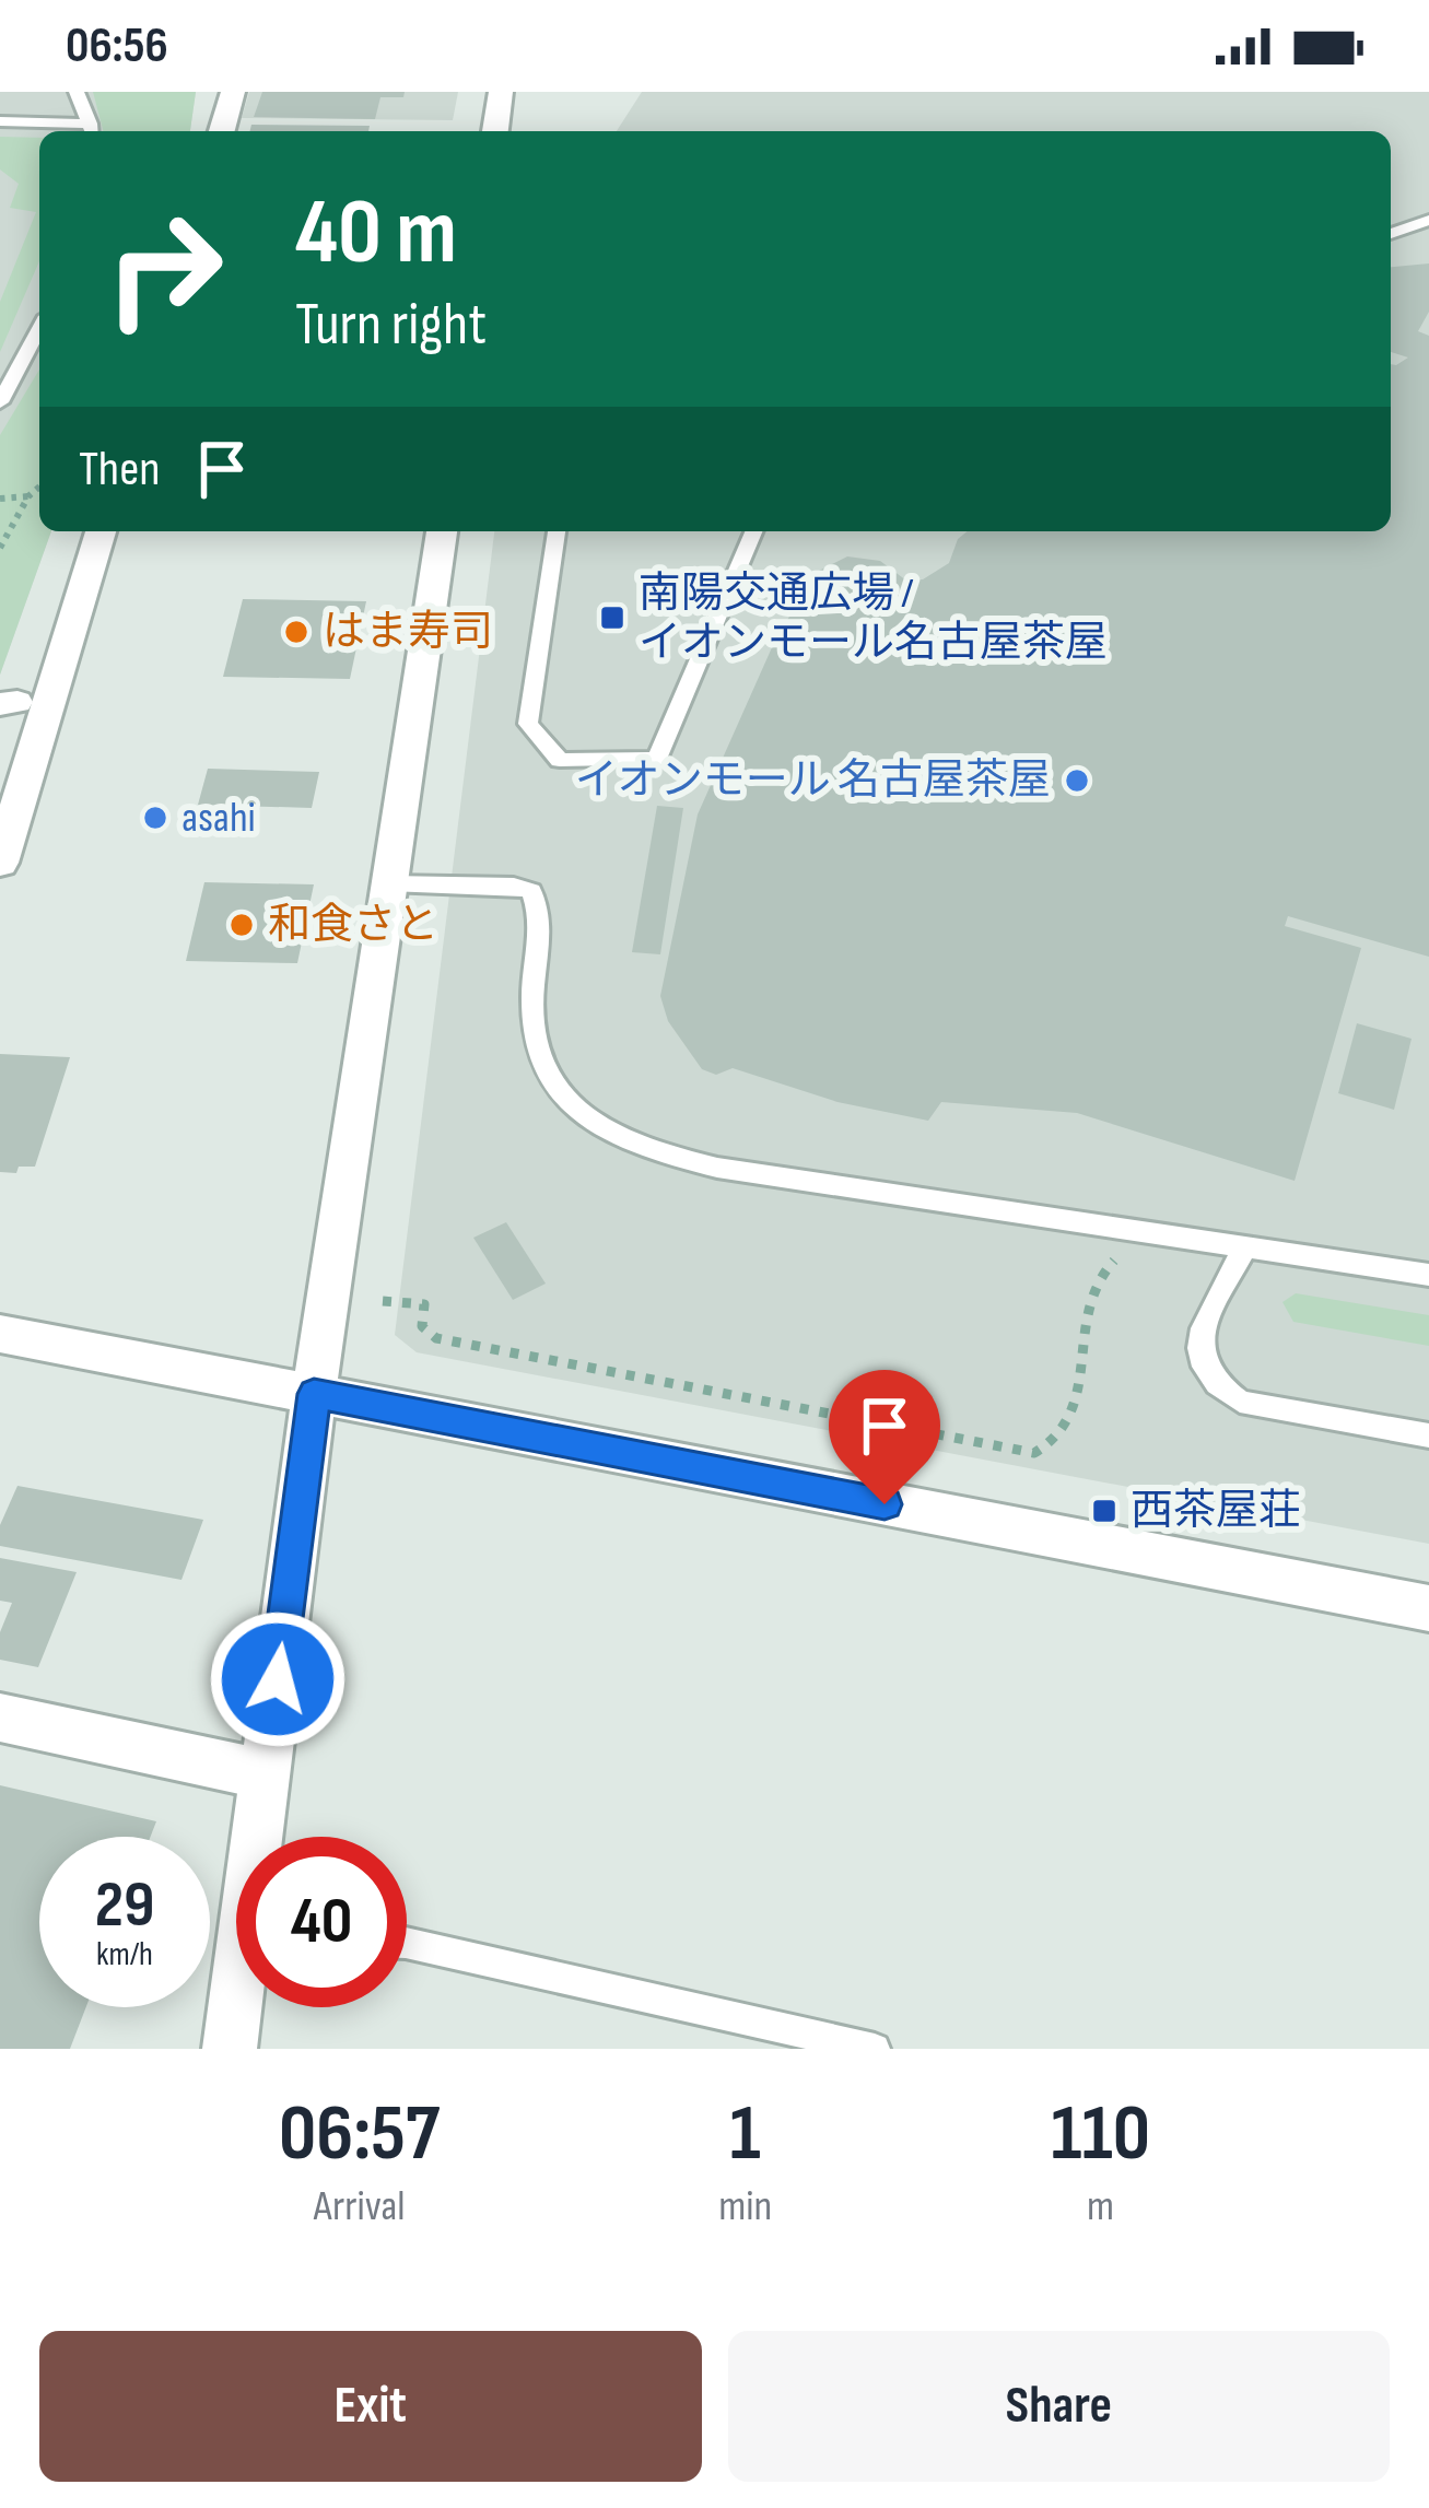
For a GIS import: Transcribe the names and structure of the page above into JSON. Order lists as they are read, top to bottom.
{
  "places": {
    "transit": ["南陽交通広場 / イオンモール名古屋茶屋", "西茶屋荘"],
    "other": [
      "はま寿司",
      "イオンモール 名古屋茶屋",
      "asahi",
      "和食さと"
    ]
  },
  "page": {
    "status": "06:56",
    "turn": ["40 m", "Turn right"],
    "then": "Then",
    "speed": "29 km/h",
    "limit": "40",
    "eta": [
      "06:57",
      "Arrival",
      "1",
      "min",
      "110",
      "m"
    ],
    "buttons": ["Exit", "Share"]
  }
}
